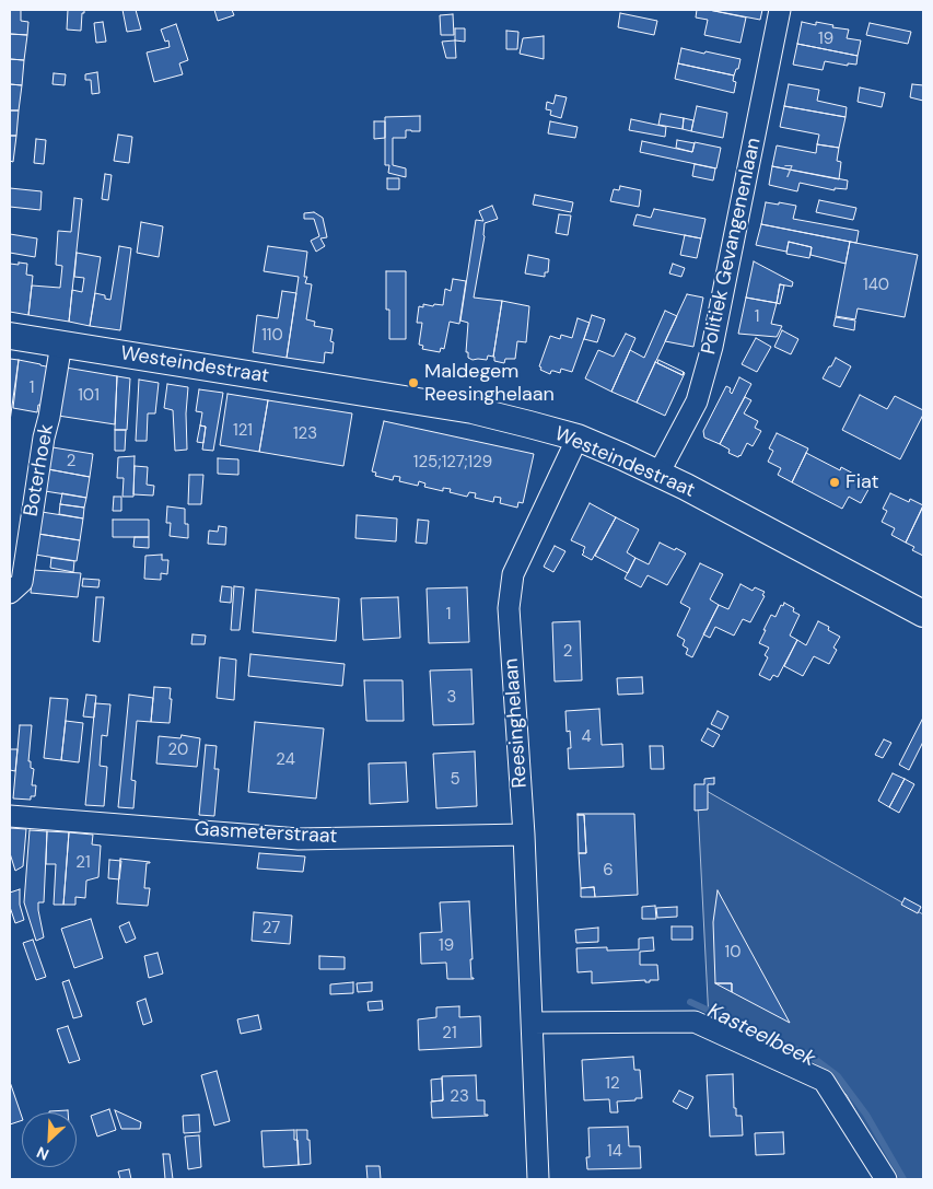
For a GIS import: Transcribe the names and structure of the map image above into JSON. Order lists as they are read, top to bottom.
{
  "streets": {
    "street": [
      "Politiek Gevangenenlaan",
      "Westeindestraat",
      "Boterhoek",
      "Reesinghelaan",
      "Gasmeterstraat"
    ]
  },
  "crossings": [
    ["Politiek Gevangenenlaan", "Westeindestraat"],
    ["Westeindestraat", "Boterhoek"],
    ["Westeindestraat", "Reesinghelaan"],
    ["Reesinghelaan", "Gasmeterstraat"]
  ],
  "water": ["Kasteelbeek"],
  "places": ["Maldegem Reesinghelaan", "Fiat"],
  "house_numbers": [
    "19",
    "7",
    "140",
    "1",
    "110",
    "1",
    "101",
    "121",
    "123",
    "2",
    "125;127;129",
    "1",
    "2",
    "3",
    "4",
    "20",
    "24",
    "5",
    "21",
    "6",
    "27",
    "19",
    "10",
    "21",
    "12",
    "23",
    "14"
  ],
  "north": "bottom left"
}
